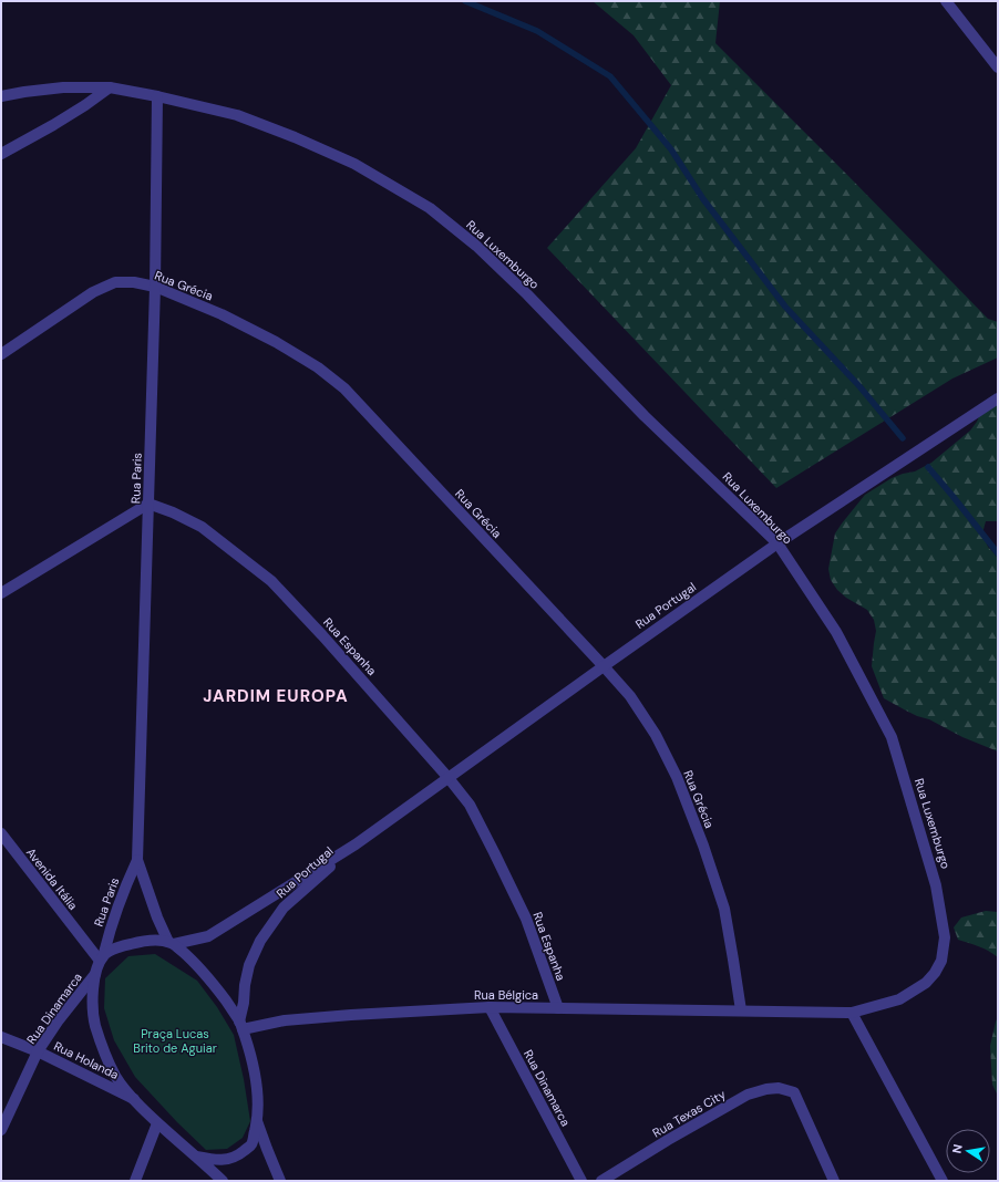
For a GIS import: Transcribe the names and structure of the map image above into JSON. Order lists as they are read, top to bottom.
{
  "streets": {
    "street": [
      "Rua Luxemburgo",
      "Rua Grécia",
      "Rua Paris",
      "Rua Portugal",
      "Rua Espanha",
      "Avenida Itália",
      "Rua Bélgica",
      "Rua Dinamarca",
      "Rua Holanda",
      "Rua Texas City"
    ]
  },
  "crossings": [
    ["Rua Luxemburgo", "Rua Paris"],
    ["Rua Luxemburgo", "Rua Portugal"],
    ["Rua Luxemburgo", "Rua Bélgica"],
    ["Rua Grécia", "Rua Paris"],
    ["Rua Grécia", "Rua Portugal"],
    ["Rua Grécia", "Rua Bélgica"],
    ["Rua Paris", "Rua Portugal"],
    ["Rua Paris", "Rua Espanha"],
    ["Rua Paris", "Avenida Itália"],
    ["Rua Portugal", "Rua Espanha"],
    ["Rua Portugal", "Rua Bélgica"],
    ["Rua Espanha", "Rua Bélgica"],
    ["Rua Bélgica", "Rua Dinamarca"],
    ["Rua Dinamarca", "Rua Holanda"]
  ],
  "districts": ["JARDIM EUROPA"],
  "parks": ["Praça Lucas Brito de Aguiar"],
  "north": "left"
}
